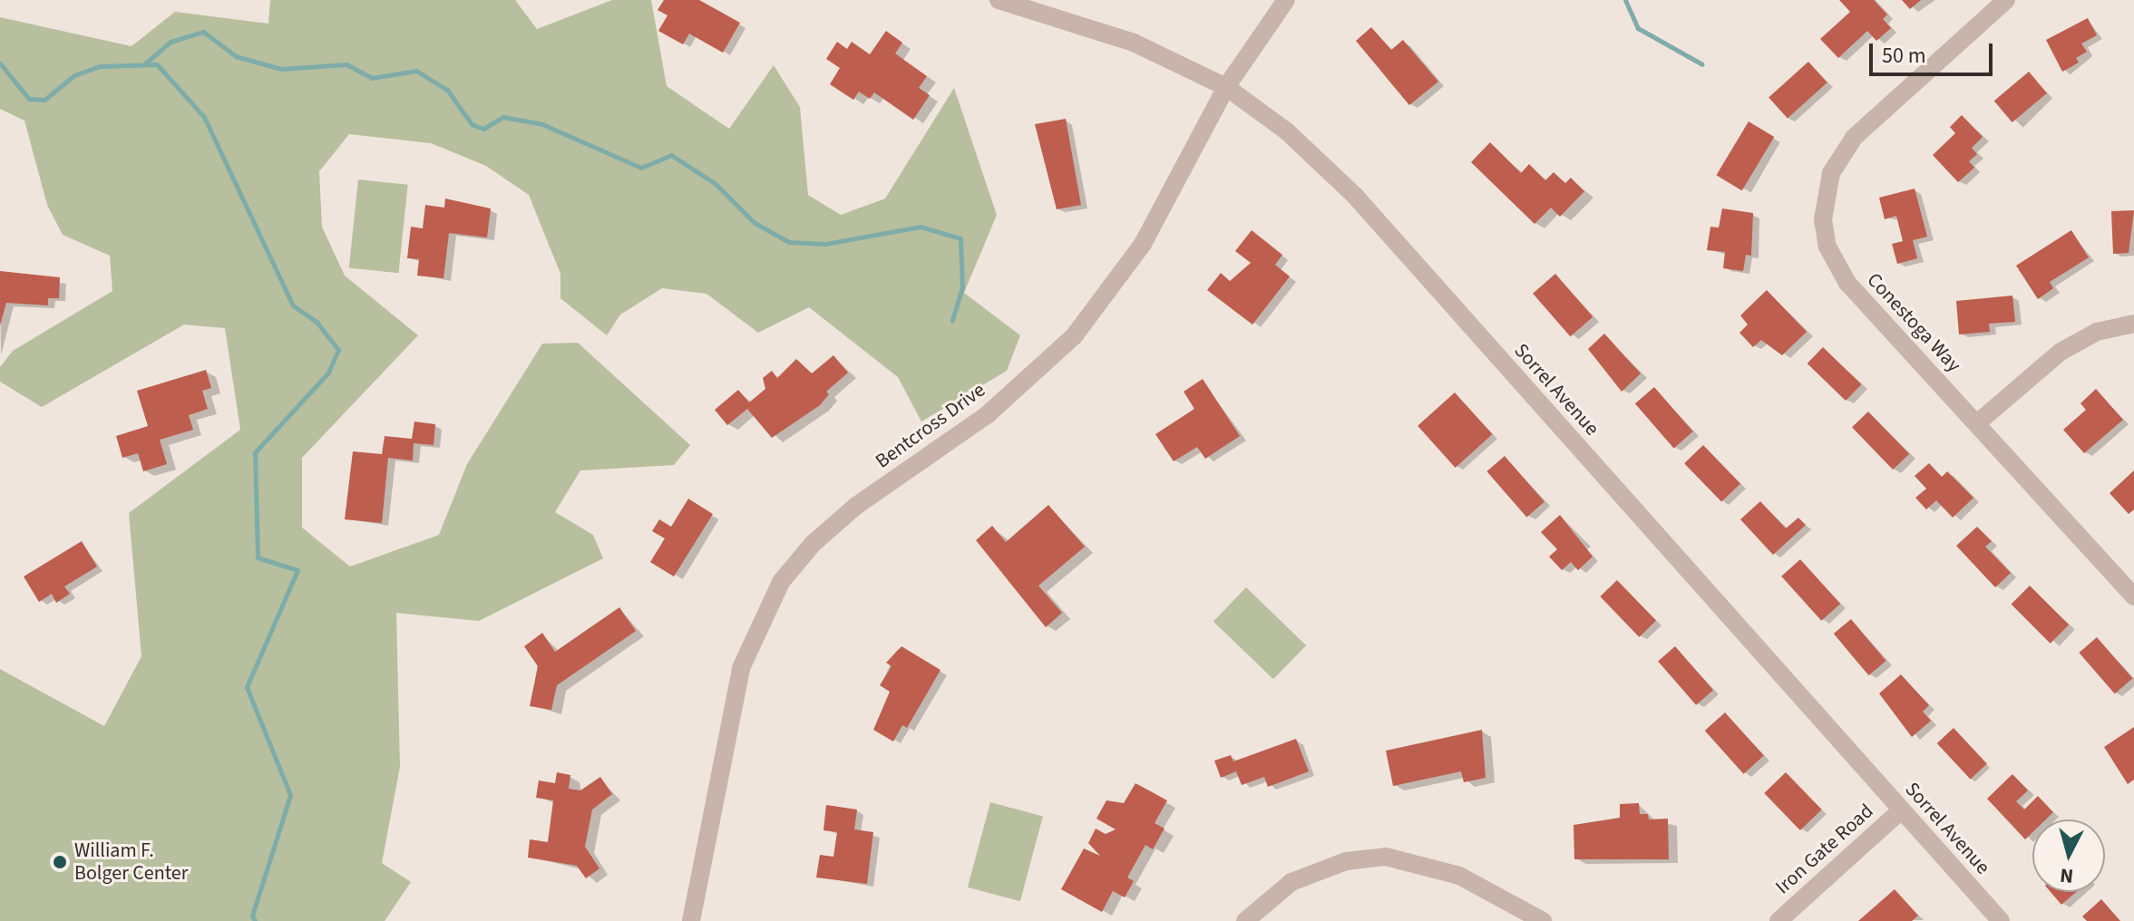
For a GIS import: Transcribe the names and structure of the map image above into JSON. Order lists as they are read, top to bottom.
{
  "streets": {
    "street": [
      "Conestoga Way",
      "Sorrel Avenue",
      "Bentcross Drive",
      "Iron Gate Road"
    ]
  },
  "crossings": [
    ["Sorrel Avenue", "Bentcross Drive"],
    ["Sorrel Avenue", "Iron Gate Road"]
  ],
  "places": ["William F. Bolger Center"],
  "scale_bar": "50 m",
  "north": "bottom"
}
